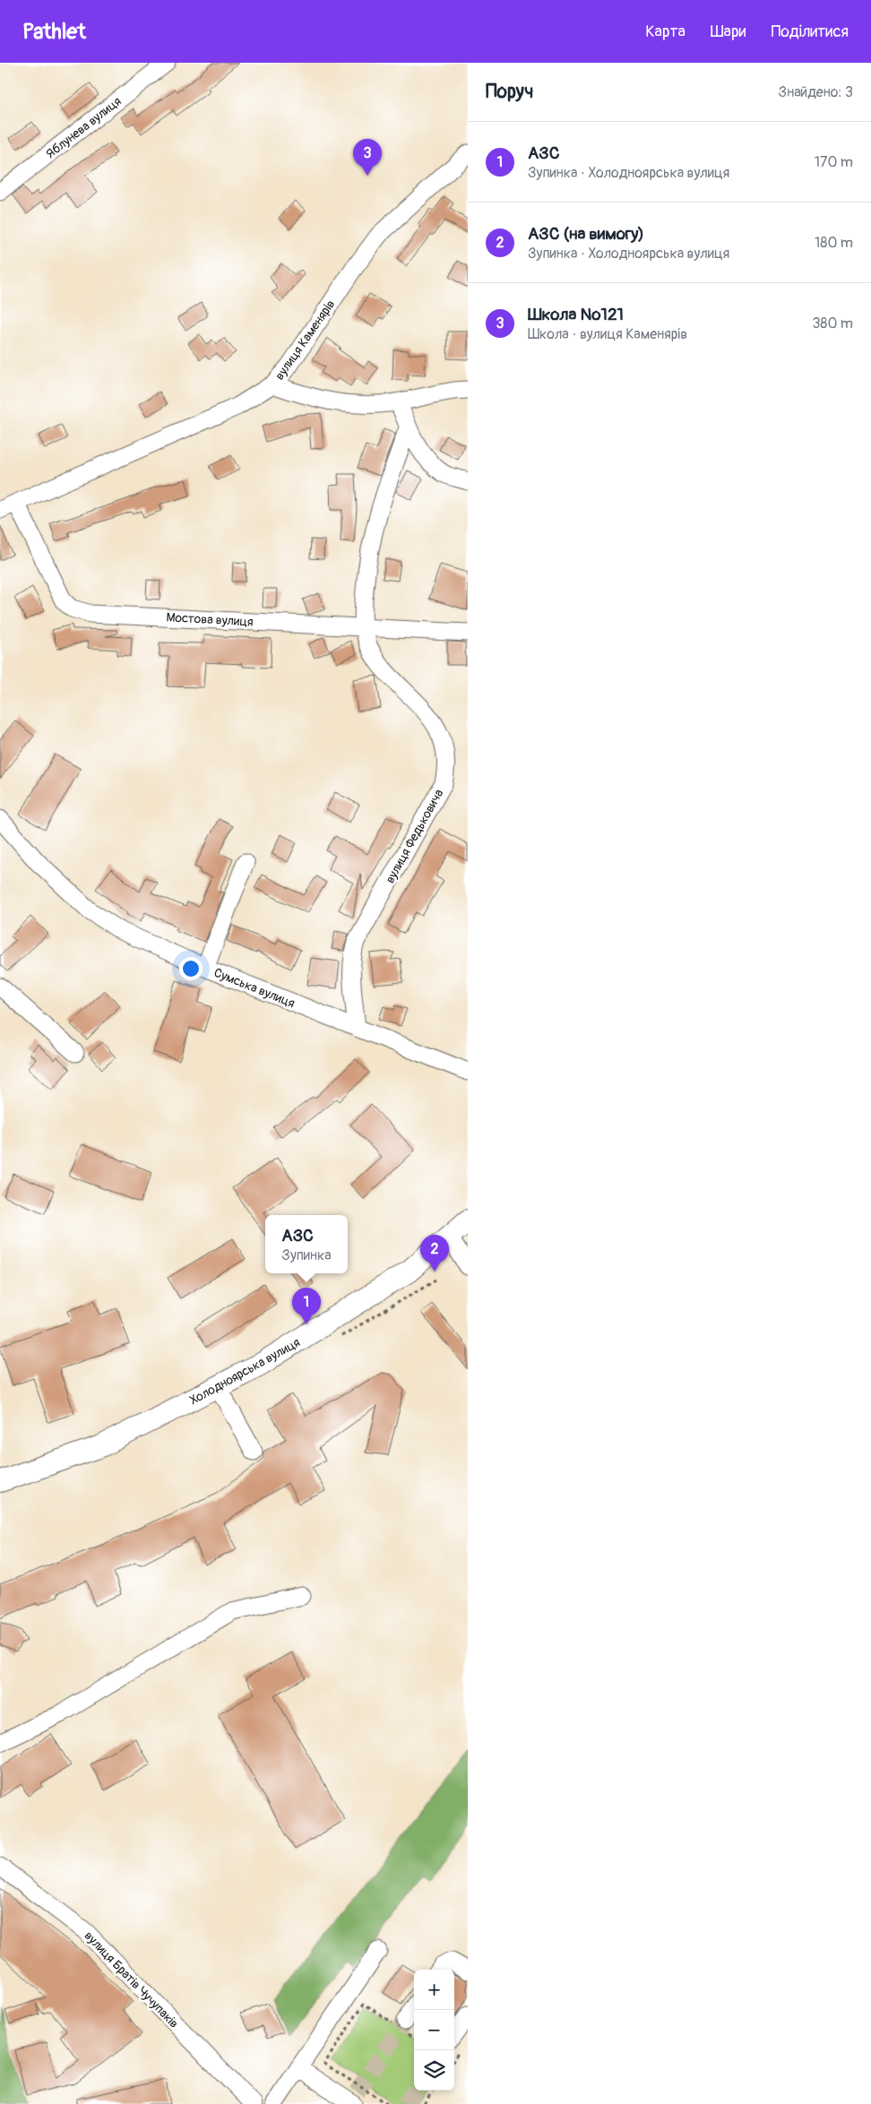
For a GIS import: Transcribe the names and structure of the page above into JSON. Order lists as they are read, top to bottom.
{
  "streets": {
    "main road": ["Холодноярська вулиця"],
    "street": [
      "Яблунева вулиця",
      "вулиця Каменярів",
      "Мостова вулиця",
      "вулиця Федьковича",
      "Сумська вулиця",
      "вулиця Братів Чучупаків"
    ]
  },
  "crossings": [
    ["вулиця Каменярів", "Мостова вулиця"],
    ["Мостова вулиця", "вулиця Федьковича"],
    ["вулиця Федьковича", "Сумська вулиця"]
  ],
  "page": {
    "header": "Pathlet",
    "nav": ["Карта", "Шари", "Поділитися"],
    "heading": ["Поруч", "Знайдено: 3"],
    "list": [
      {
        "mark": "1",
        "name": "АЗС",
        "note": "Зупинка · Холодноярська вулиця",
        "value": "170 m"
      },
      {
        "mark": "2",
        "name": "АЗС (на вимогу)",
        "note": "Зупинка · Холодноярська вулиця",
        "value": "180 m"
      },
      {
        "mark": "3",
        "name": "Школа №121",
        "note": "Школа · вулиця Каменярів",
        "value": "380 m"
      }
    ],
    "pins": ["3", "2", "1"],
    "popup": ["АЗС", "Зупинка"],
    "map_buttons": ["+", "−"]
  }
}
